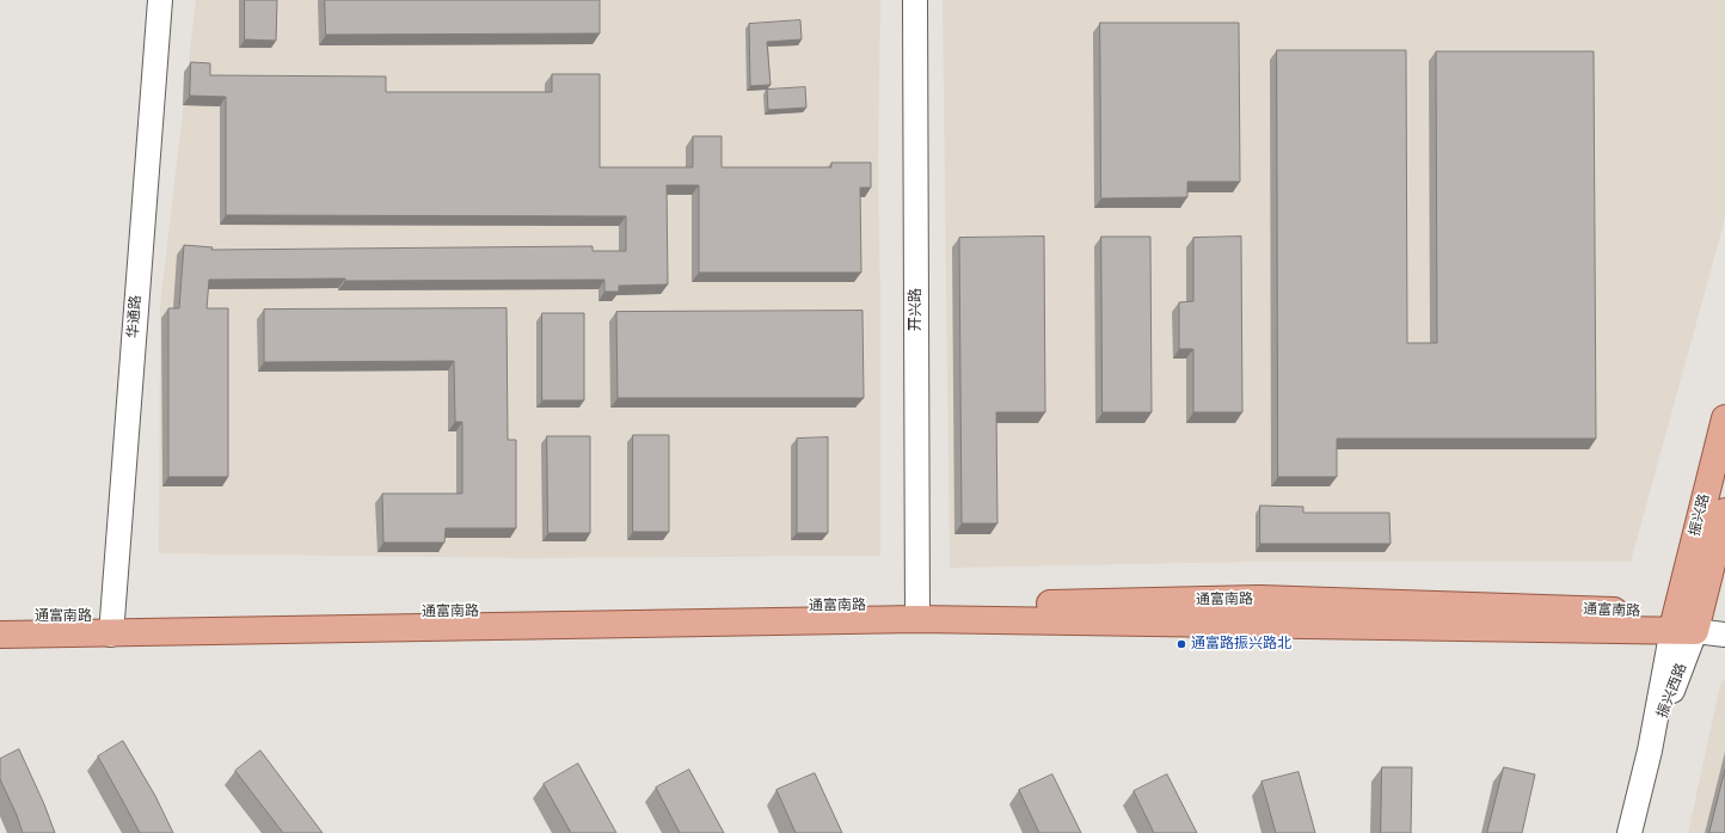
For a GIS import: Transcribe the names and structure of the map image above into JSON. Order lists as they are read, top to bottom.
{
  "streets": {
    "main road": ["振兴路", "通富南路"],
    "street": ["开兴路", "华通路", "振兴西路"]
  },
  "crossings": [
    ["开兴路", "通富南路"],
    ["华通路", "通富南路"],
    ["振兴路", "通富南路"],
    ["振兴路", "振兴西路"],
    ["通富南路", "振兴西路"]
  ],
  "places": ["通富路振兴路北"]
}
